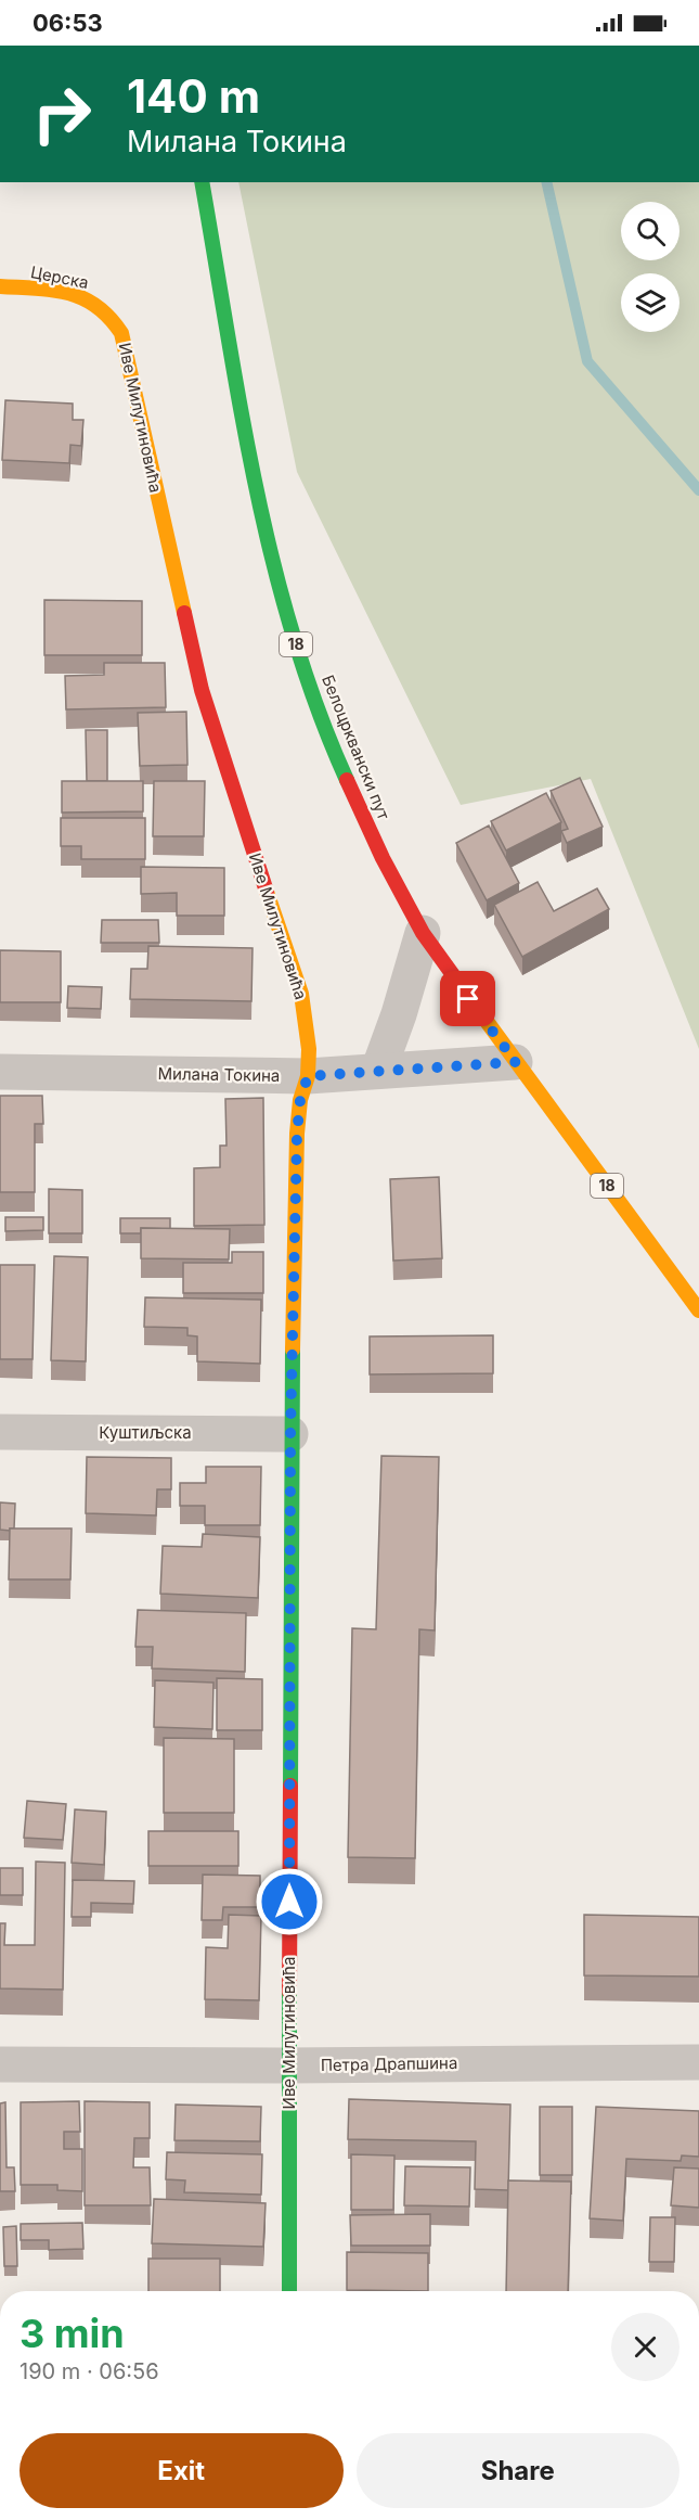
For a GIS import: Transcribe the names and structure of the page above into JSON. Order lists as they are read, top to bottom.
{
  "streets": {
    "street": [
      "Церска",
      "Иве Милутиновића",
      "18",
      "Белоцрквански пут",
      "Милана Токина",
      "Куштиљска",
      "Петра Драпшина"
    ]
  },
  "crossings": [
    ["Церска", "Иве Милутиновића"],
    ["Иве Милутиновића", "Милана Токина"],
    ["Иве Милутиновића", "Куштиљска"],
    ["Иве Милутиновића", "Петра Драпшина"],
    ["18", "Белоцрквански пут"],
    ["18", "Милана Токина"],
    ["Белоцрквански пут", "Милана Токина"]
  ],
  "page": {
    "status": "06:53",
    "turn": ["140 m", "Милана Токина"],
    "heading": ["3 min", "190 m · 06:56"],
    "buttons": ["Exit", "Share"]
  }
}
